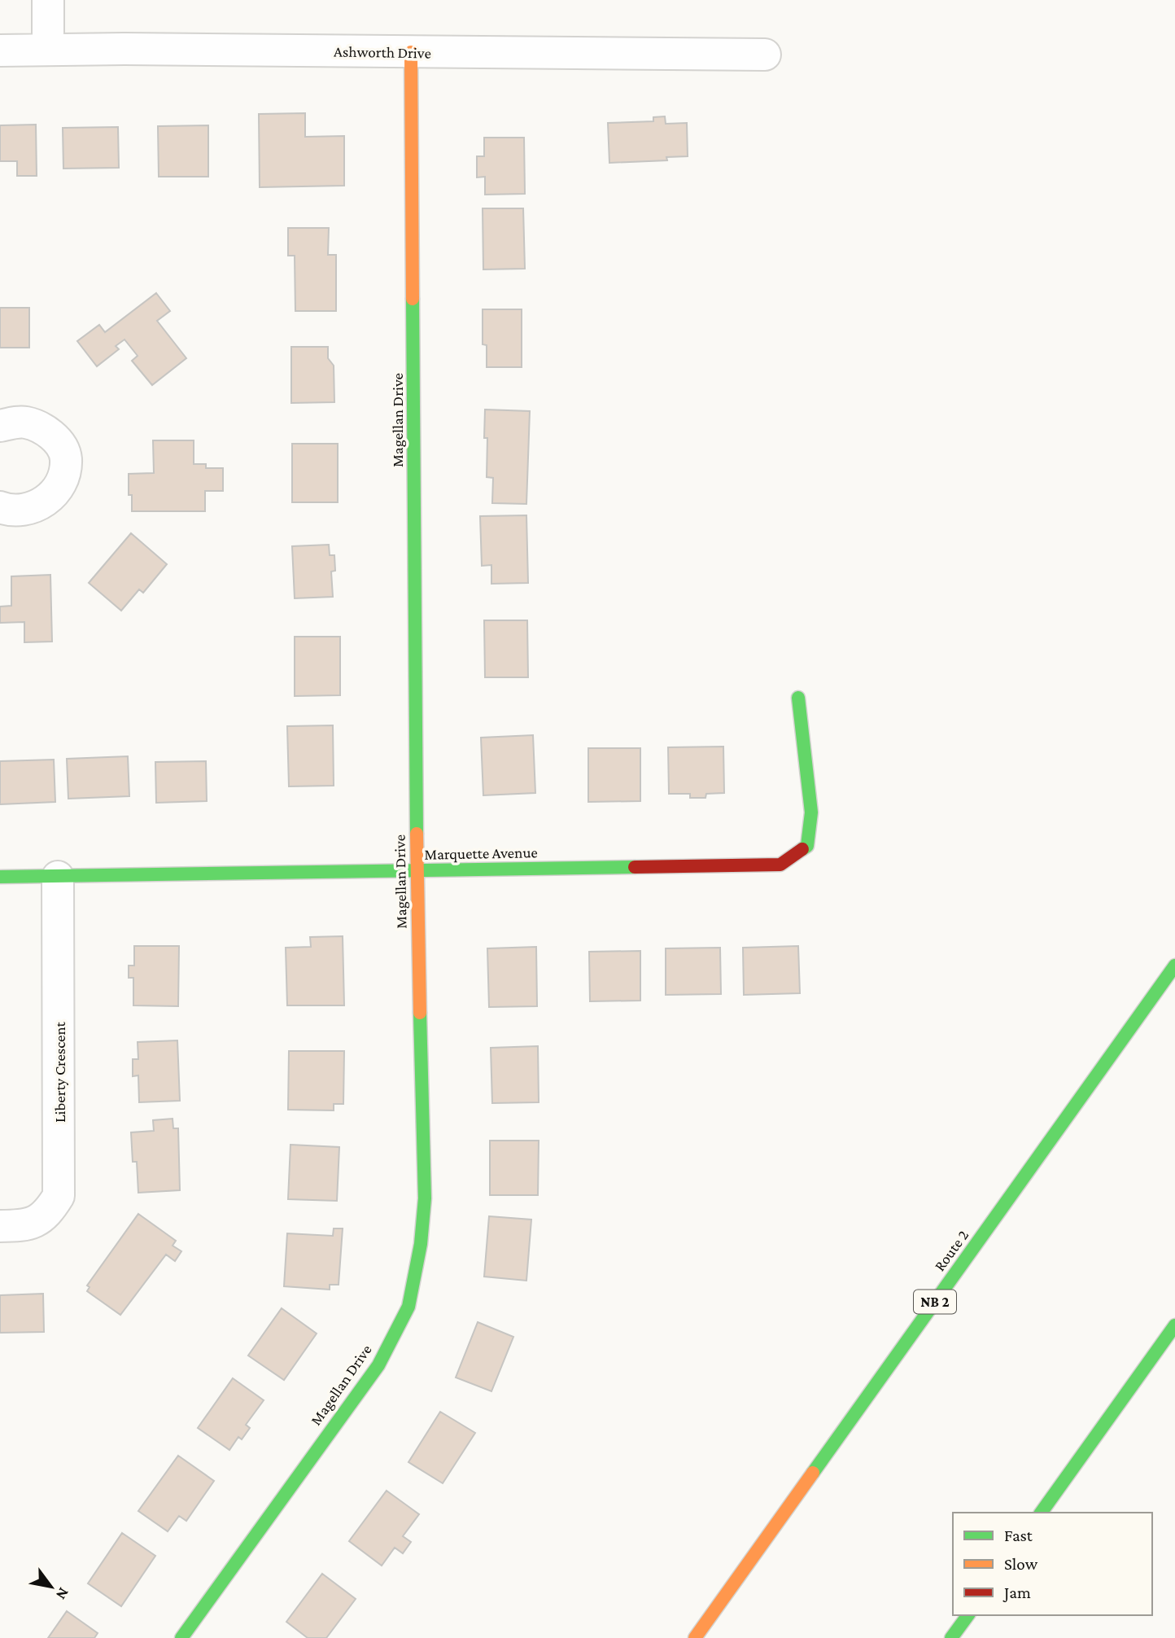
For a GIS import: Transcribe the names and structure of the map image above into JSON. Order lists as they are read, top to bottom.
{
  "streets": {
    "main road": [
      "Magellan Drive",
      "Marquette Avenue",
      "Route 2",
      "NB 2"
    ],
    "street": ["Ashworth Drive", "Liberty Crescent"]
  },
  "crossings": [
    ["Ashworth Drive", "Magellan Drive"],
    ["Magellan Drive", "Marquette Avenue"],
    ["Marquette Avenue", "Liberty Crescent"]
  ],
  "legend": ["Fast", "Slow", "Jam"],
  "north": "bottom right"
}
